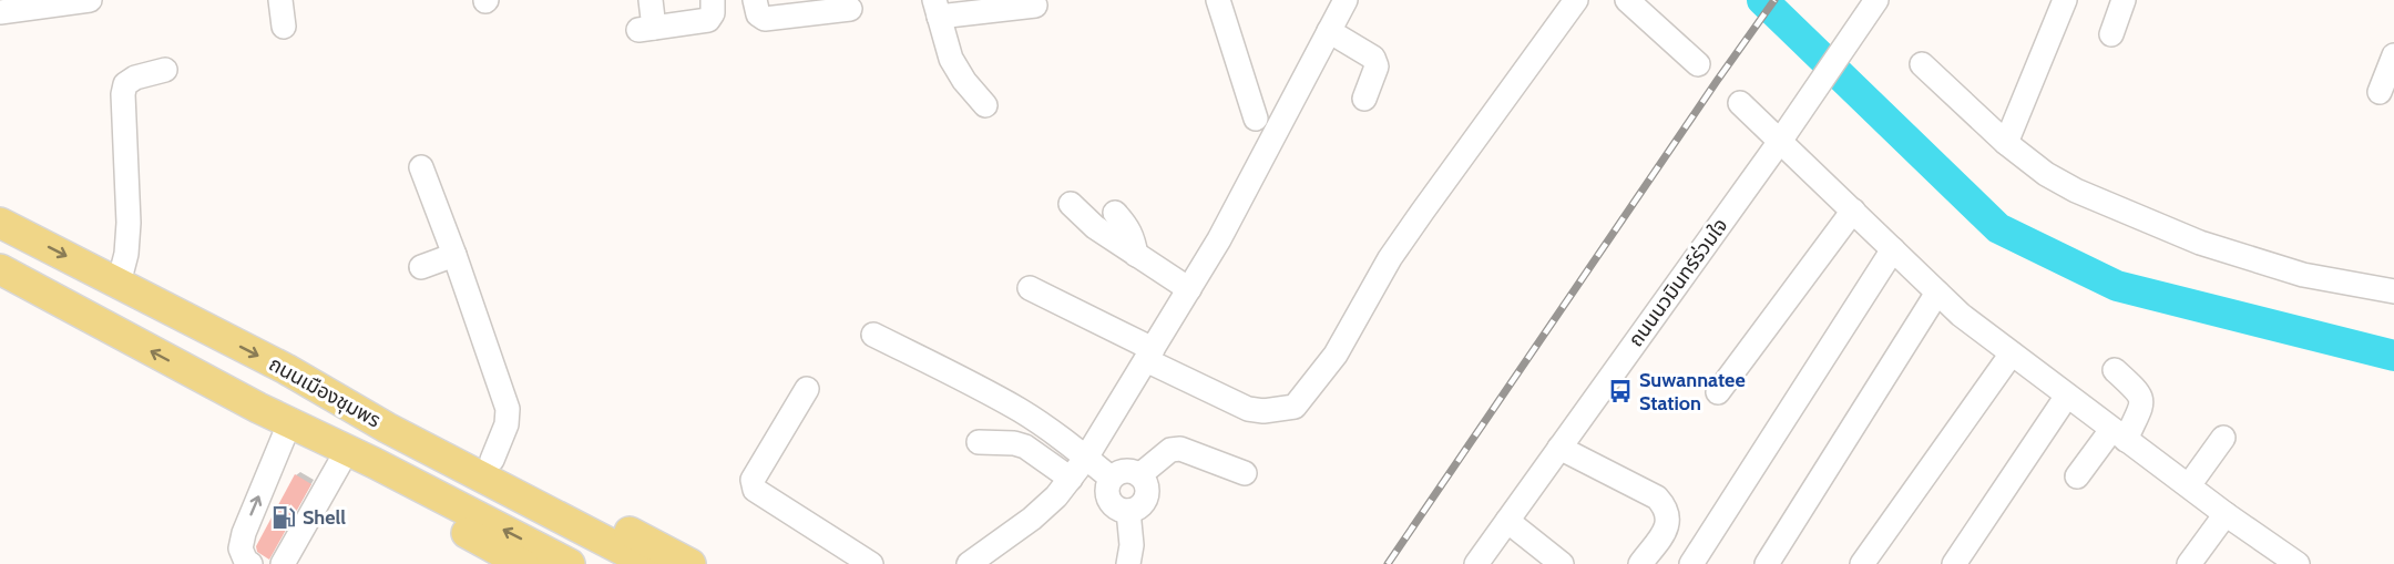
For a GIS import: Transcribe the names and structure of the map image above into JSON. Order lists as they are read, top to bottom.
{
  "streets": {
    "main road": ["ถนนเมืองชุมพร"],
    "street": ["ถนนนวมินทร์ร่วมใจ"]
  },
  "places": {
    "bus stop": ["Suwannatee Station"],
    "fuel station": ["Shell"]
  }
}
